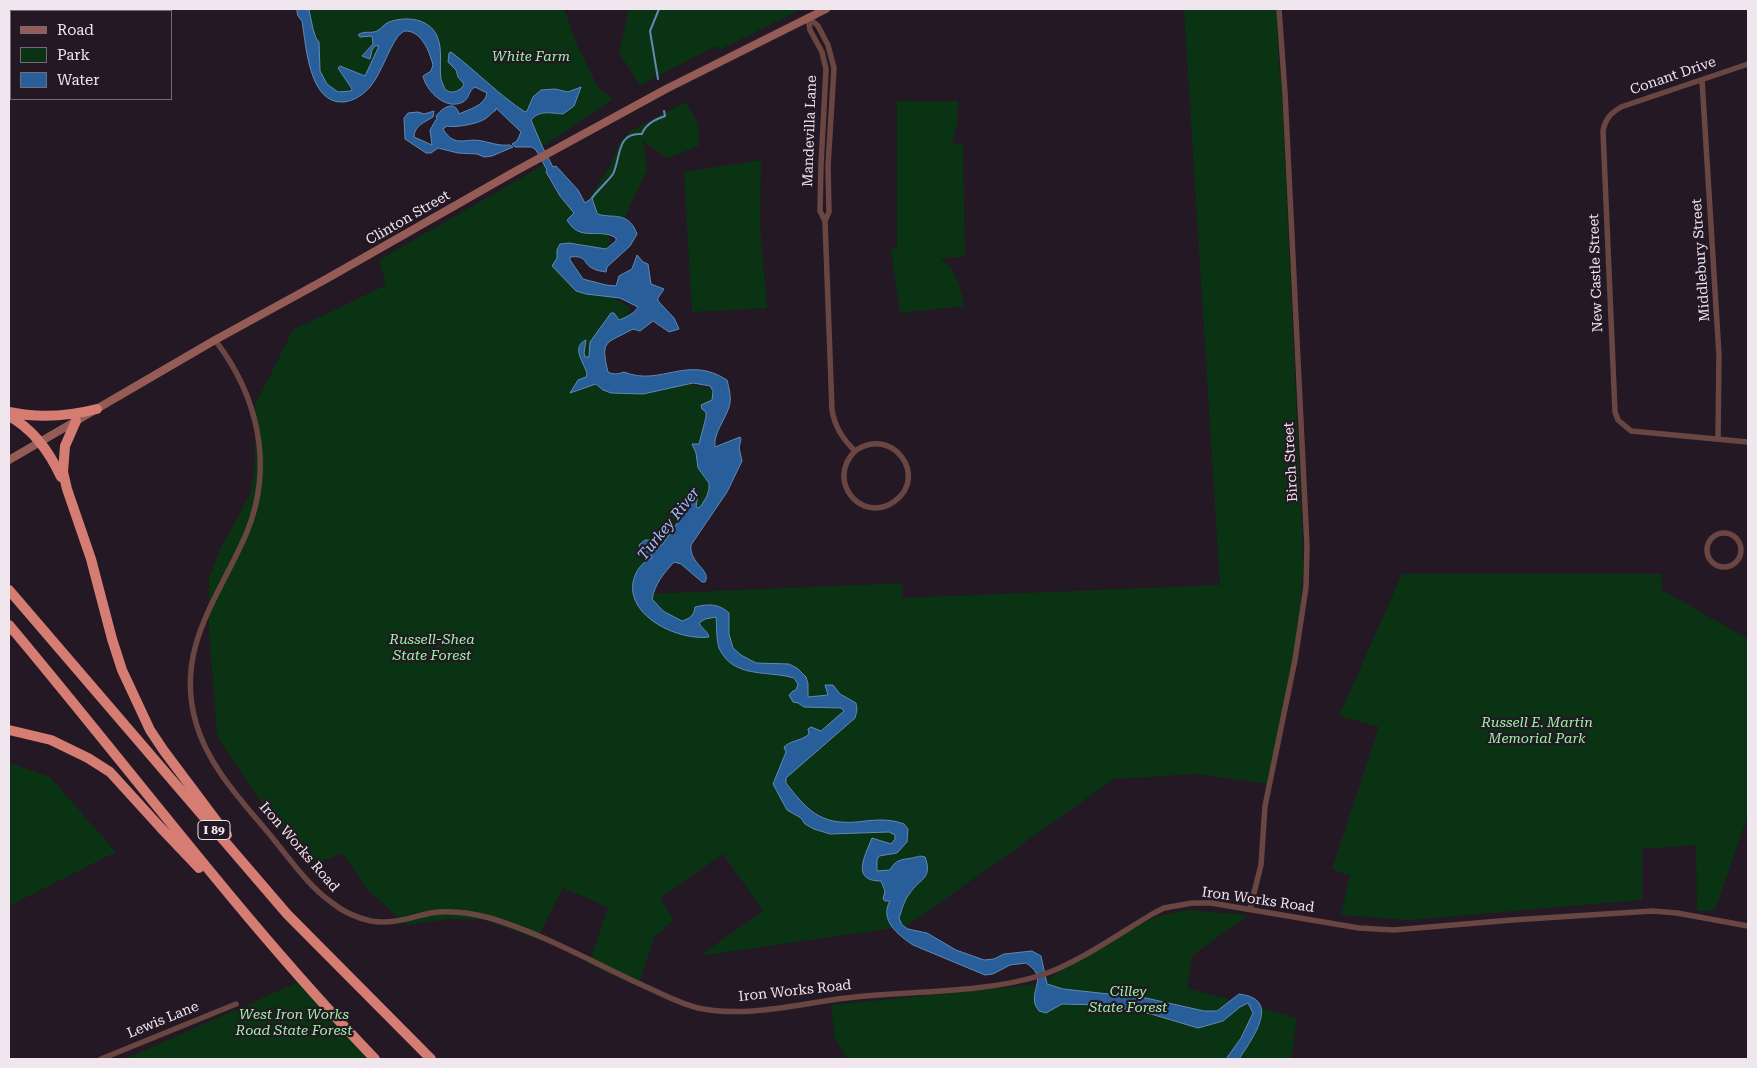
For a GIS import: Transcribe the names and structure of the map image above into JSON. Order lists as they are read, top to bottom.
{
  "streets": {
    "highway": ["I 89"],
    "main road": ["Clinton Street"],
    "street": [
      "Conant Drive",
      "Mandevilla Lane",
      "Middlebury Street",
      "New Castle Street",
      "Birch Street",
      "Iron Works Road",
      "Lewis Lane"
    ]
  },
  "crossings": [
    ["Conant Drive", "Middlebury Street"],
    ["Conant Drive", "New Castle Street"],
    ["Mandevilla Lane", "Clinton Street"],
    ["Clinton Street", "Iron Works Road"],
    ["Middlebury Street", "New Castle Street"],
    ["Birch Street", "Iron Works Road"]
  ],
  "water": ["Turkey River"],
  "parks": [
    "White Farm",
    "Russell-Shea State Forest",
    "Russell E. Martin Memorial Park",
    "Cilley State Forest",
    "West Iron Works Road State Forest"
  ],
  "legend": ["Road", "Park", "Water"]
}
